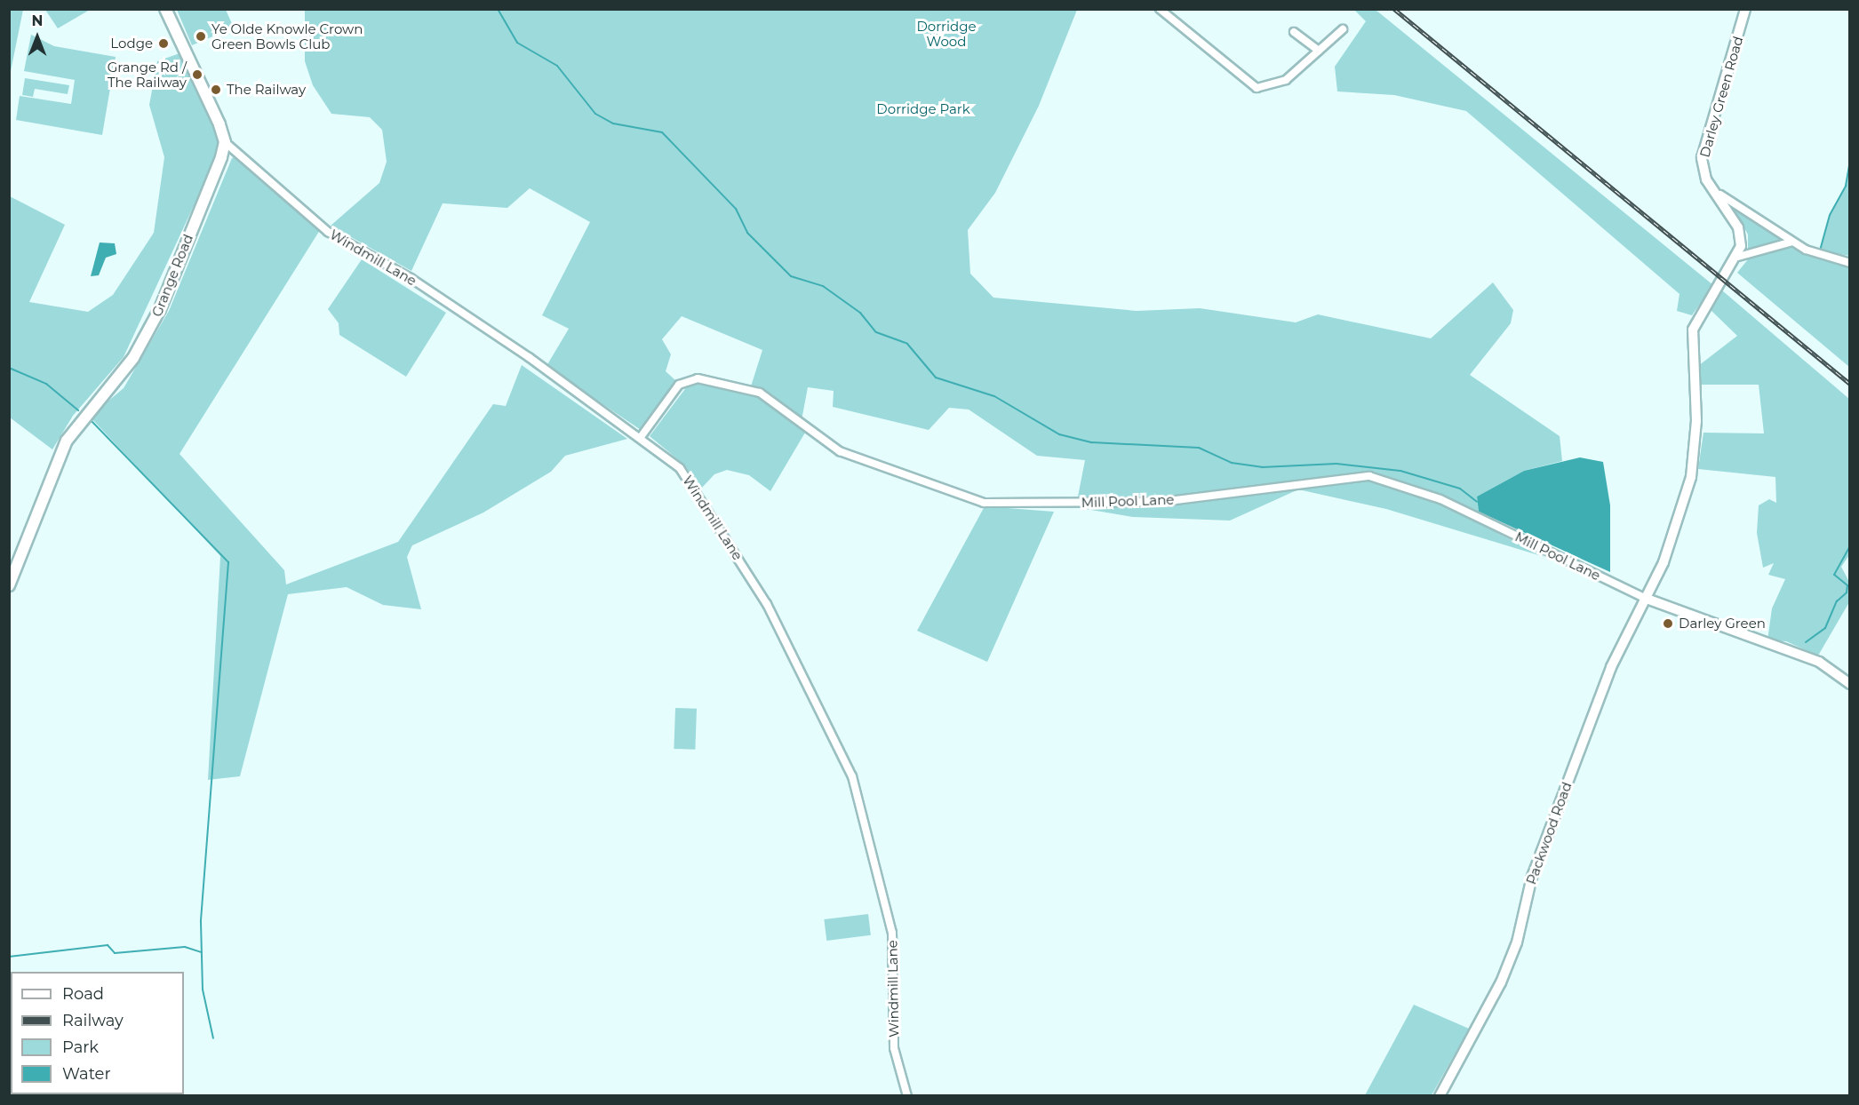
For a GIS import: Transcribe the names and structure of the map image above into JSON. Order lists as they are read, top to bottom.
{
  "streets": {
    "main road": ["Grange Road"],
    "street": [
      "Darley Green Road",
      "Windmill Lane",
      "Mill Pool Lane",
      "Packwood Road"
    ]
  },
  "crossings": [
    ["Windmill Lane", "Grange Road"],
    ["Windmill Lane", "Mill Pool Lane"],
    ["Mill Pool Lane", "Packwood Road"]
  ],
  "parks": ["Dorridge Wood", "Dorridge Park"],
  "places": [
    "Ye Olde Knowle Crown Green Bowls Club",
    "Lodge",
    "Grange Rd / The Railway",
    "The Railway",
    "Darley Green"
  ],
  "legend": [
    "Road",
    "Railway",
    "Park",
    "Water"
  ],
  "north": "top"
}
